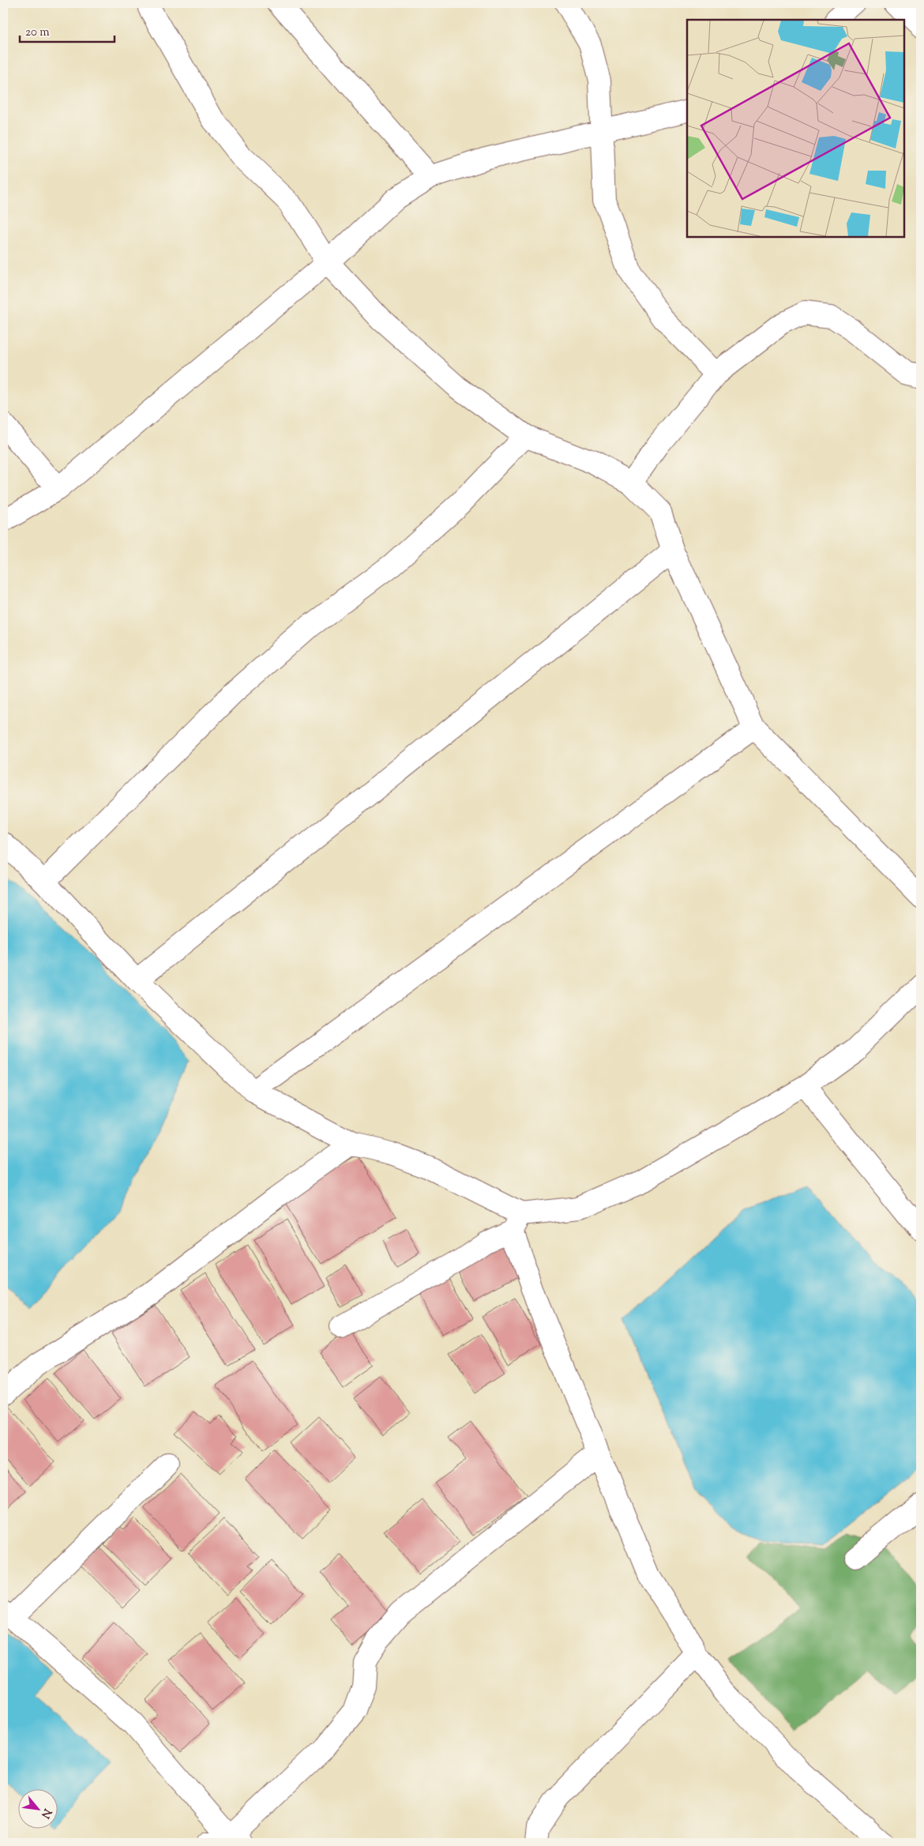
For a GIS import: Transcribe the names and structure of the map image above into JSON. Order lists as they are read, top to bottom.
{
  "scale_bar": "20 m",
  "north": "bottom right"
}
